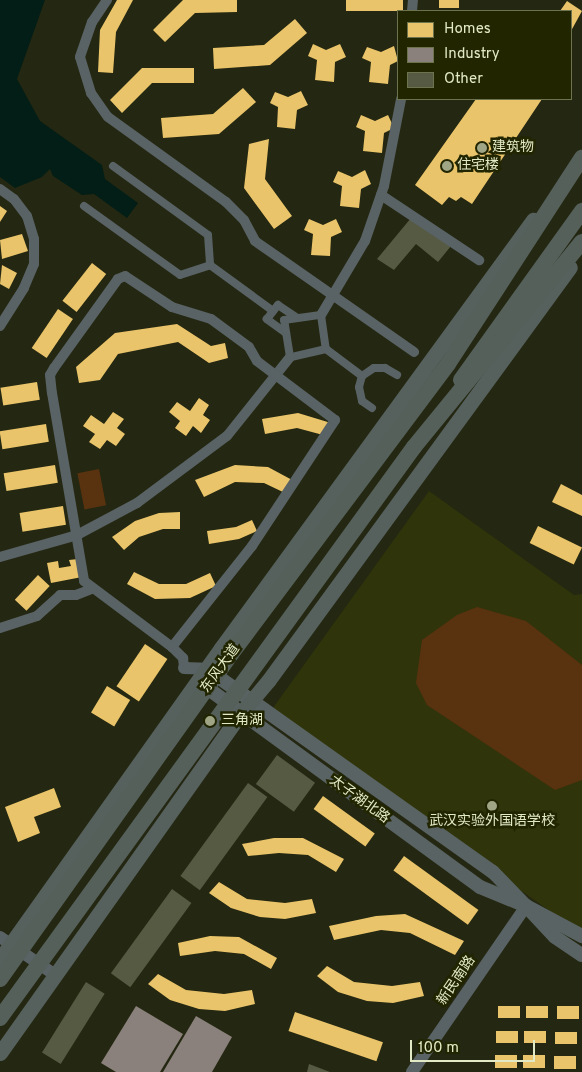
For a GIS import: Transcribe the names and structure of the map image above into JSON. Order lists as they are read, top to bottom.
{
  "streets": {
    "highway": ["东风大道"],
    "main road": ["太子湖北路"],
    "street": ["新民南路"]
  },
  "crossings": [
    ["太子湖北路", "新民南路"]
  ],
  "places": [
    "建筑物",
    "住宅楼",
    "三角湖",
    "武汉实验外国语学校"
  ],
  "legend": ["Homes", "Industry", "Other"],
  "scale_bar": "100 m"
}
